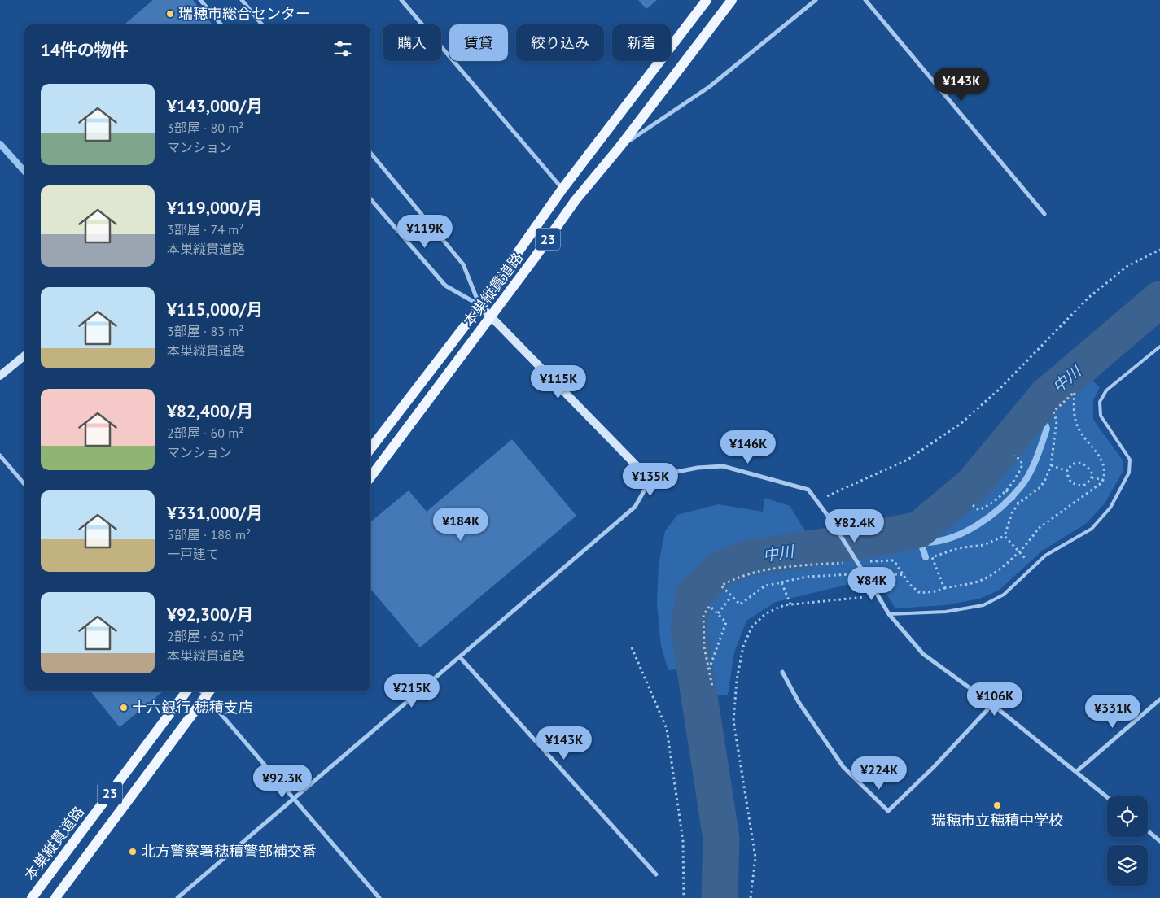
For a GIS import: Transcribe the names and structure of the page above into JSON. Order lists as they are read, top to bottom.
{
  "streets": {
    "main road": ["23", "本巣縦貫道路"]
  },
  "water": ["中川"],
  "places": [
    "瑞穂市総合センター",
    "十六銀行 穂積支店",
    "瑞穂市立穂積中学校",
    "北方警察署穂積警部補交番"
  ],
  "page": {
    "chip": [
      "購入",
      "賃貸",
      "絞り込み",
      "新着"
    ],
    "heading": "14件の物件",
    "price": [
      "¥143K",
      "¥119K",
      "¥115K",
      "¥146K",
      "¥135K",
      "¥184K",
      "¥82.4K",
      "¥84K",
      "¥215K",
      "¥106K",
      "¥331K",
      "¥143K",
      "¥224K",
      "¥92.3K"
    ],
    "list": [
      {
        "name": "¥143,000/月",
        "note": "3部屋 · 80 m² · マンション"
      },
      {
        "name": "¥119,000/月",
        "note": "3部屋 · 74 m² · 本巣縦貫道路"
      },
      {
        "name": "¥115,000/月",
        "note": "3部屋 · 83 m² · 本巣縦貫道路"
      },
      {
        "name": "¥82,400/月",
        "note": "2部屋 · 60 m² · マンション"
      },
      {
        "name": "¥331,000/月",
        "note": "5部屋 · 188 m² · 一戸建て"
      },
      {
        "name": "¥92,300/月",
        "note": "2部屋 · 62 m² · 本巣縦貫道路"
      }
    ]
  }
}
